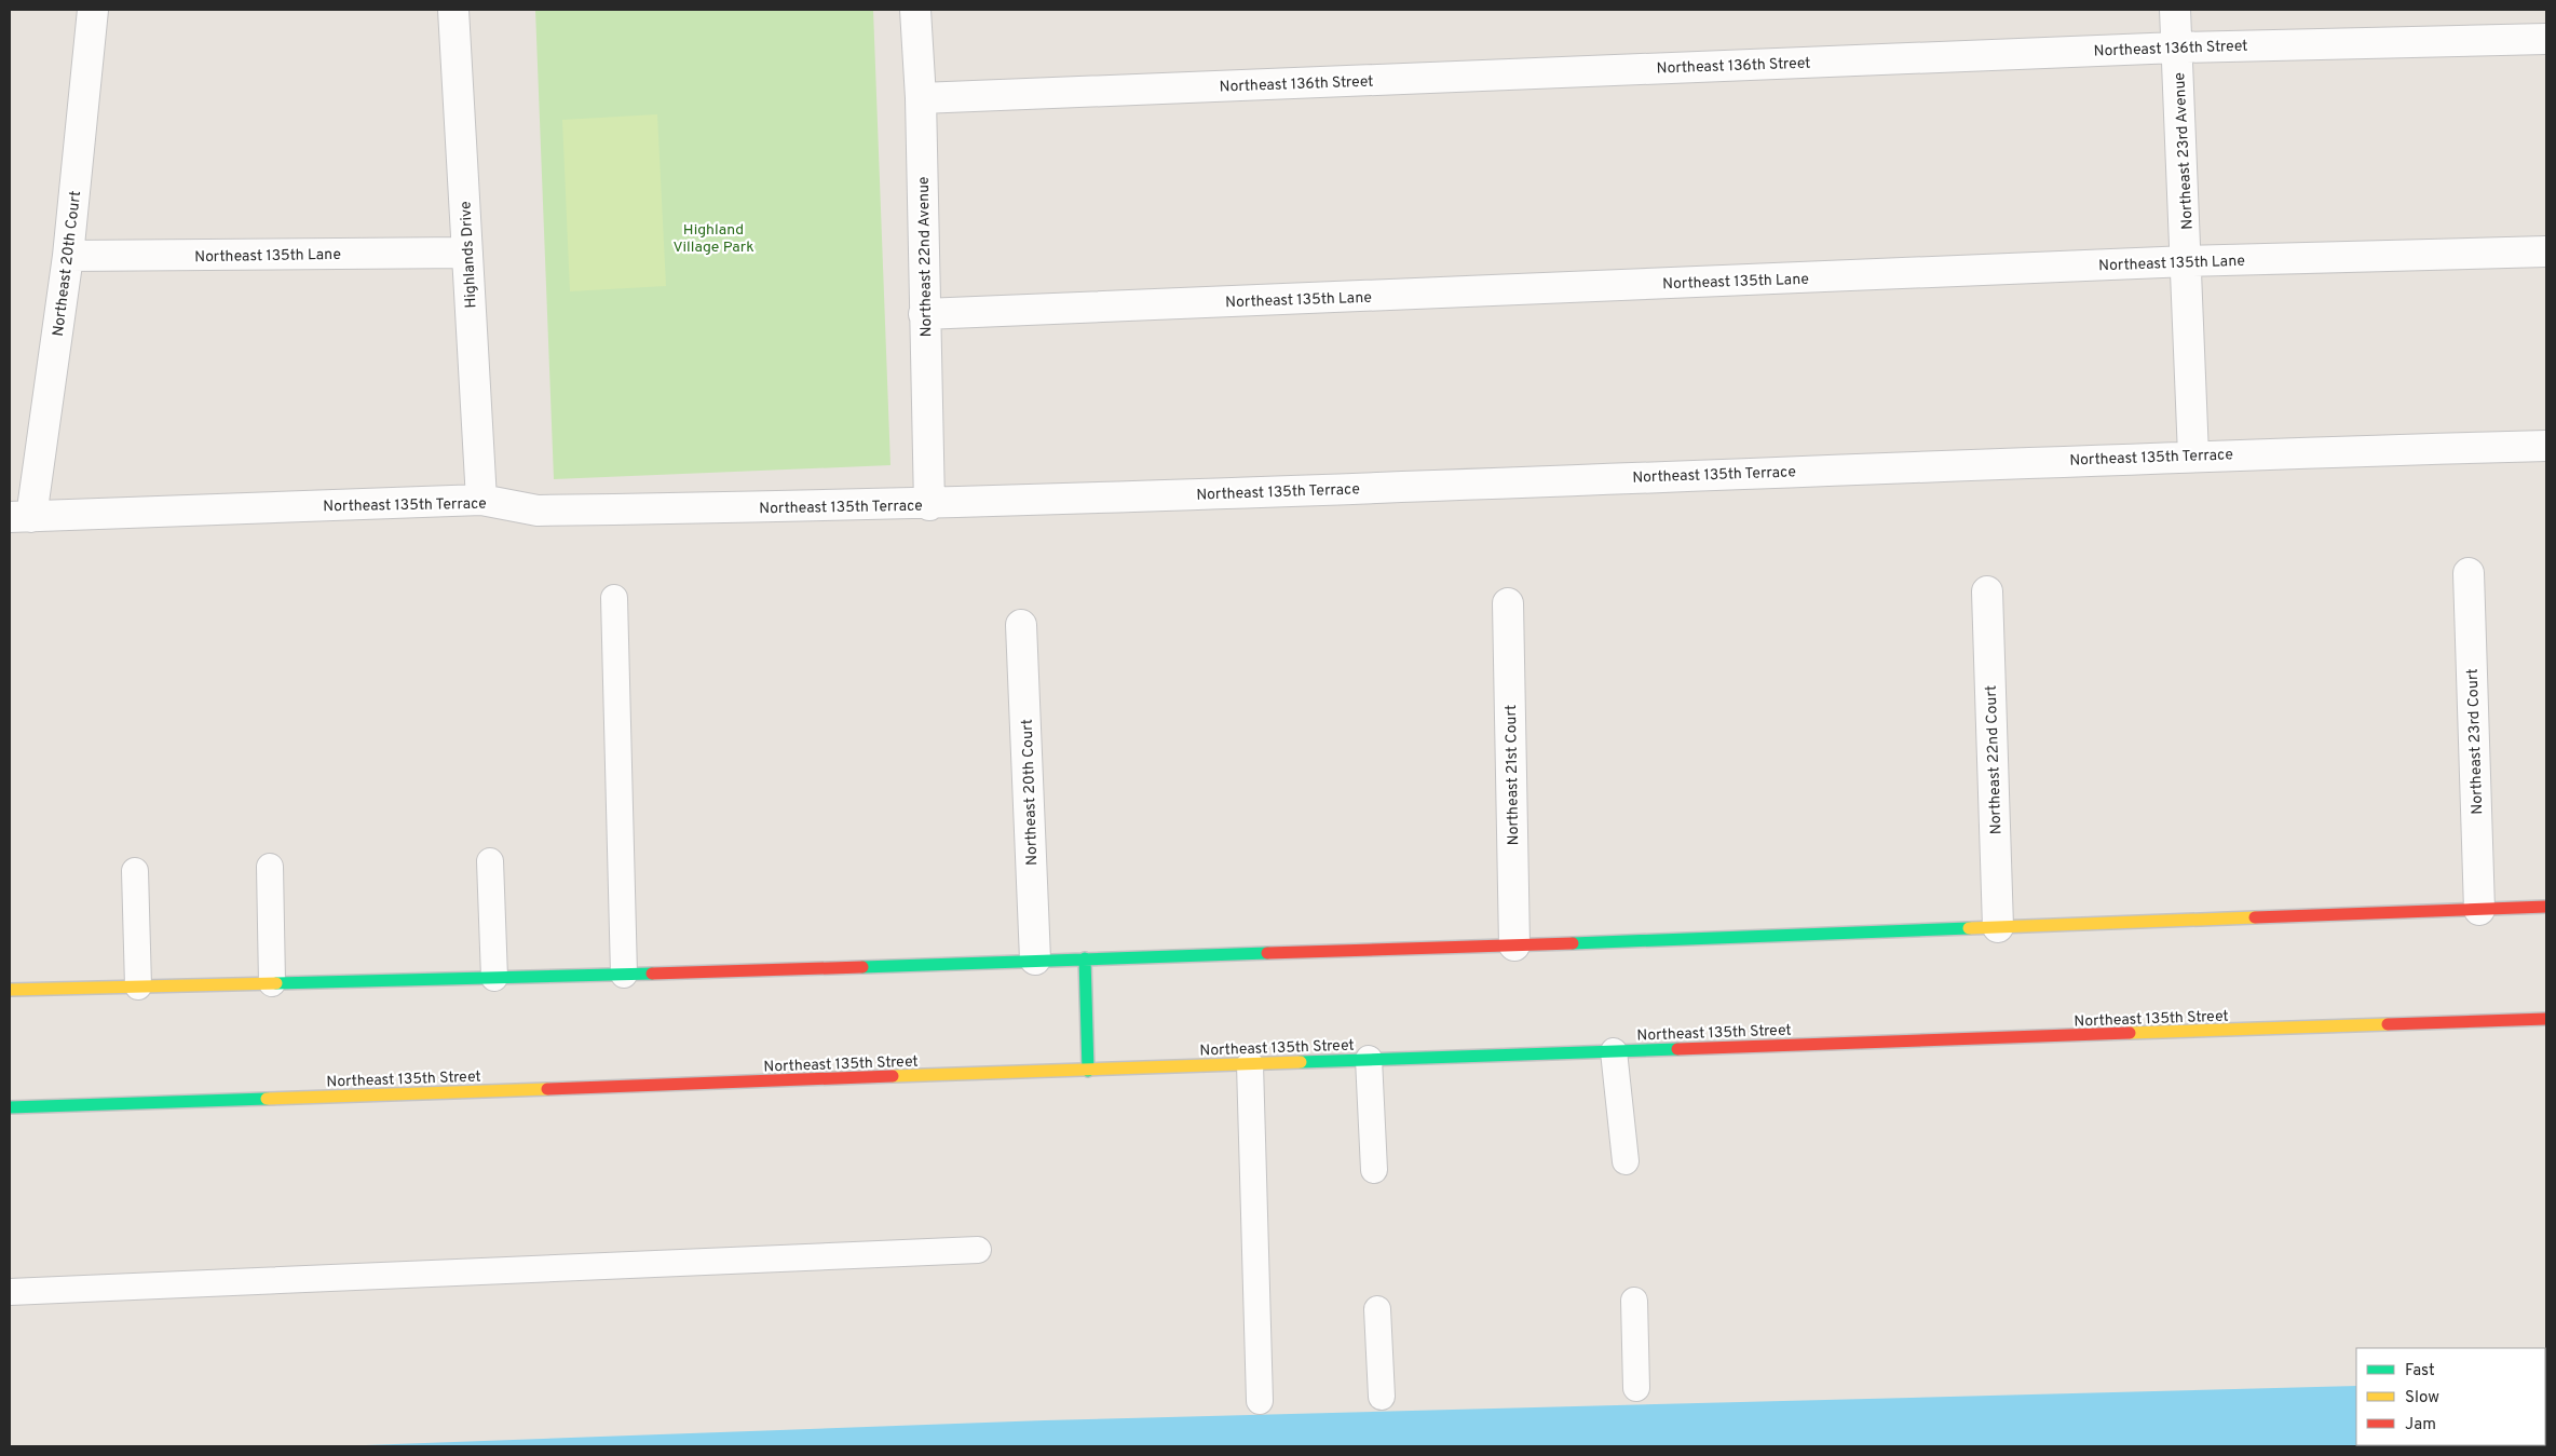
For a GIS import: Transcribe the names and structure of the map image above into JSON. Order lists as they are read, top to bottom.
{
  "streets": {
    "street": [
      "Northeast 136th Street",
      "Northeast 23rd Avenue",
      "Northeast 135th Lane",
      "Highlands Drive",
      "Northeast 22nd Avenue",
      "Northeast 20th Court",
      "Northeast 135th Terrace",
      "Northeast 23rd Court",
      "Northeast 22nd Court",
      "Northeast 21st Court",
      "Northeast 135th Street"
    ]
  },
  "crossings": [
    ["Northeast 136th Street", "Northeast 23rd Avenue"],
    ["Northeast 136th Street", "Northeast 22nd Avenue"],
    ["Northeast 23rd Avenue", "Northeast 135th Lane"],
    ["Northeast 23rd Avenue", "Northeast 135th Terrace"],
    ["Northeast 135th Lane", "Highlands Drive"],
    ["Northeast 135th Lane", "Northeast 22nd Avenue"],
    ["Northeast 135th Lane", "Northeast 20th Court"],
    ["Highlands Drive", "Northeast 135th Terrace"],
    ["Northeast 22nd Avenue", "Northeast 135th Terrace"],
    ["Northeast 20th Court", "Northeast 135th Terrace"]
  ],
  "parks": ["Highland Village Park"],
  "legend": ["Fast", "Slow", "Jam"]
}
